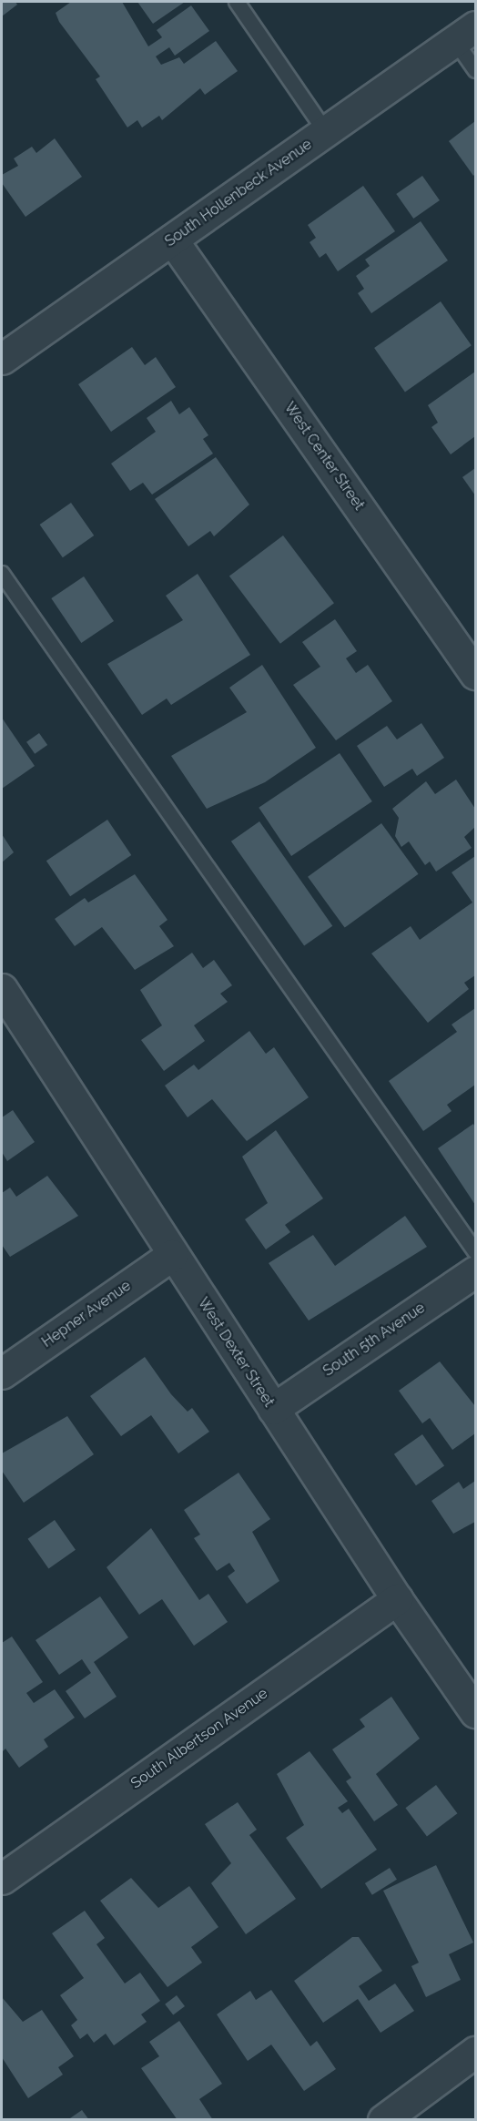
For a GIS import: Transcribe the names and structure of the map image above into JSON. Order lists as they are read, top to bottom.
{
  "streets": {
    "street": [
      "South Hollenbeck Avenue",
      "West Center Street",
      "Hepner Avenue",
      "South 5th Avenue",
      "West Dexter Street",
      "South Albertson Avenue"
    ]
  },
  "crossings": [
    ["South Hollenbeck Avenue", "West Center Street"],
    ["Hepner Avenue", "West Dexter Street"],
    ["South 5th Avenue", "West Dexter Street"],
    ["West Dexter Street", "South Albertson Avenue"]
  ]
}
